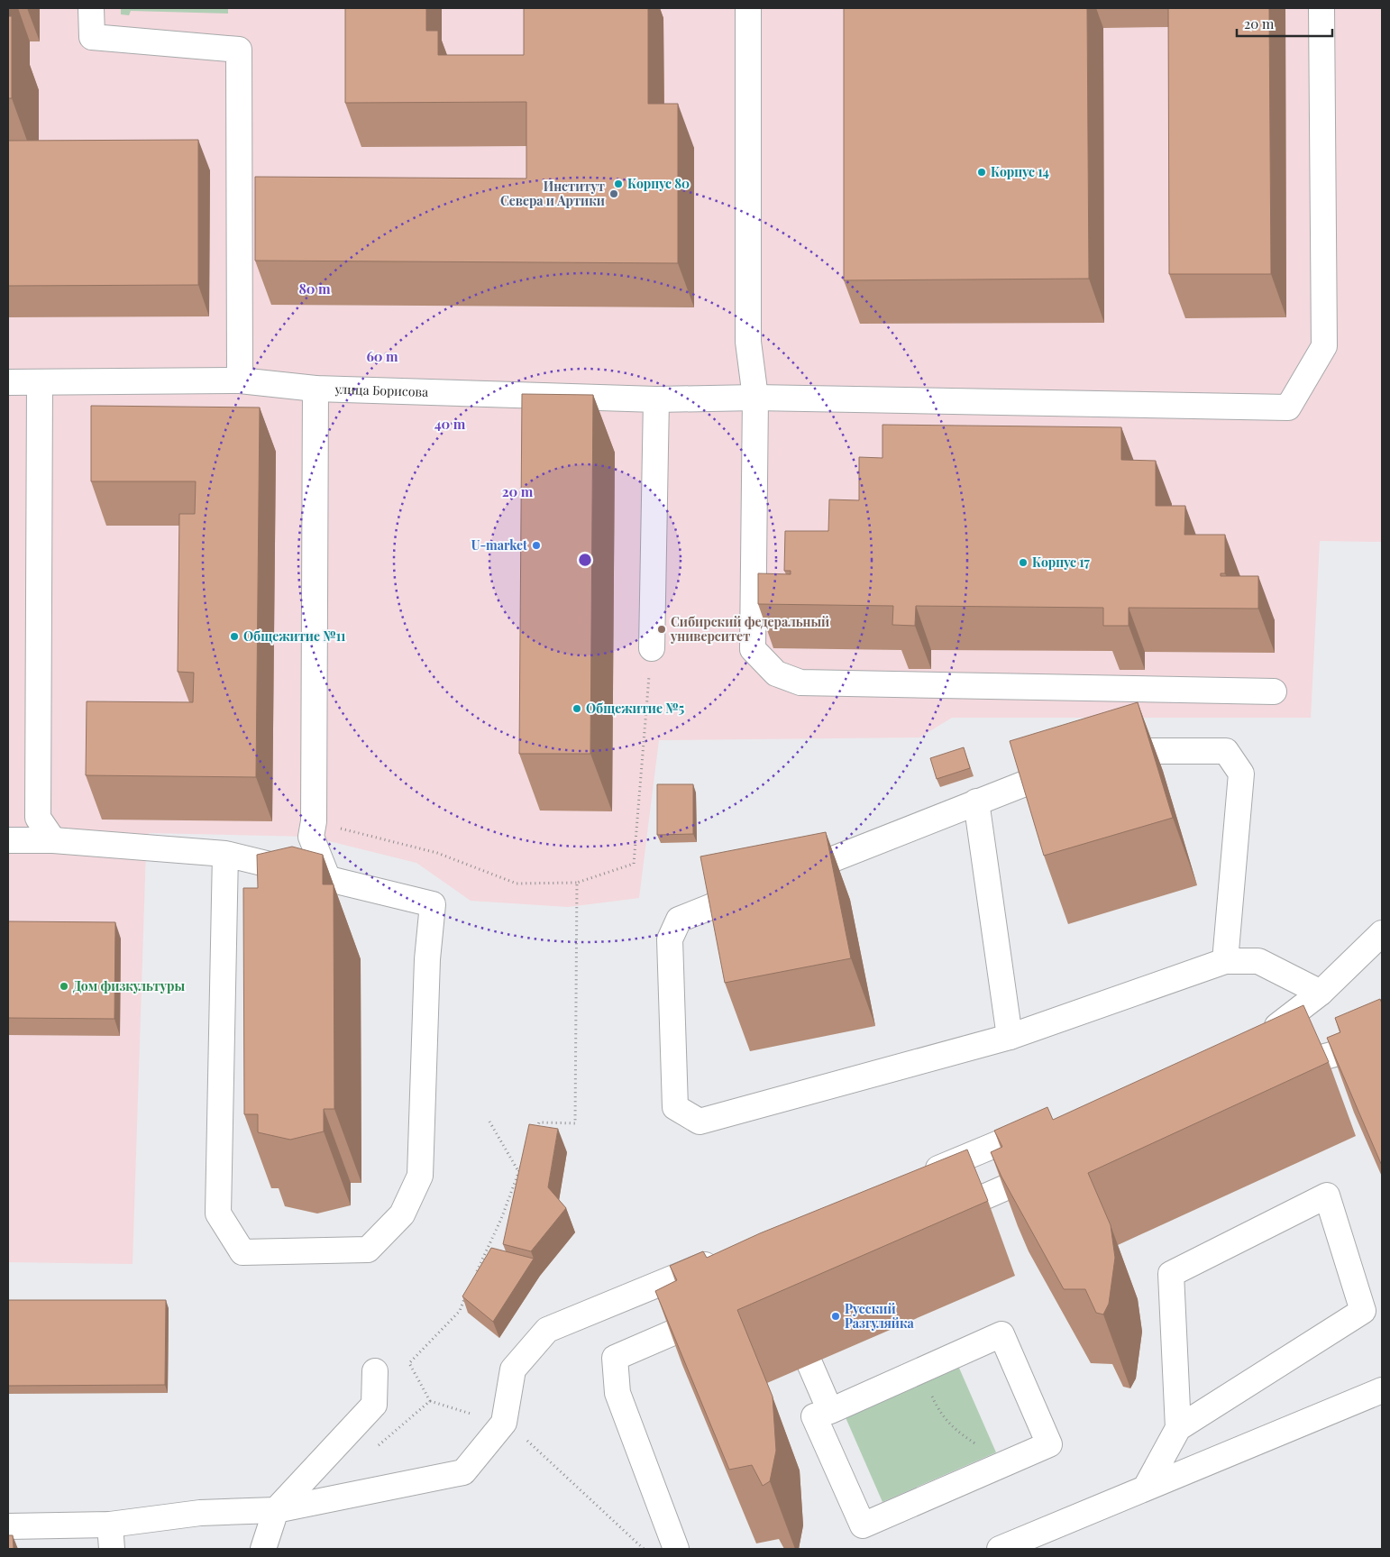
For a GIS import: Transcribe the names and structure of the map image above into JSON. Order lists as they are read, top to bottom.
{
  "streets": {
    "street": ["улица Борисова"]
  },
  "places": [
    "Корпус 14",
    "Корпус 80",
    "Институт Севера и Артики",
    "U-market",
    "Корпус 17",
    "Сибирский федеральный университет",
    "Общежитие №11",
    "Общежитие №5",
    "Дом физкультуры",
    "Русский Разгуляйка"
  ],
  "scale_bar": "20 m",
  "rings": [
    "80 m",
    "60 m",
    "40 m",
    "20 m"
  ]
}
